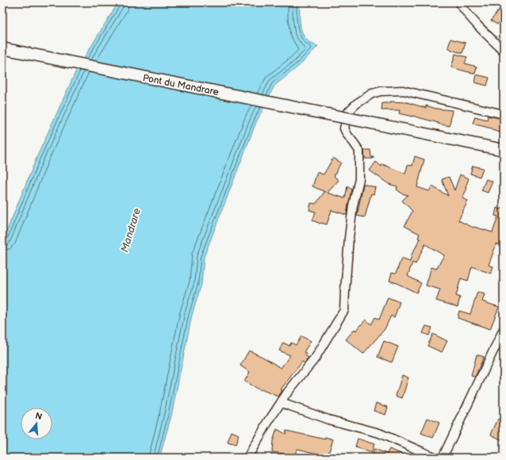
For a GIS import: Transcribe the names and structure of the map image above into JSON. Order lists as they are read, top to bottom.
{
  "streets": {
    "main road": ["Pont du Mandrare"]
  },
  "water": ["Mandrare"],
  "north": "top"
}
